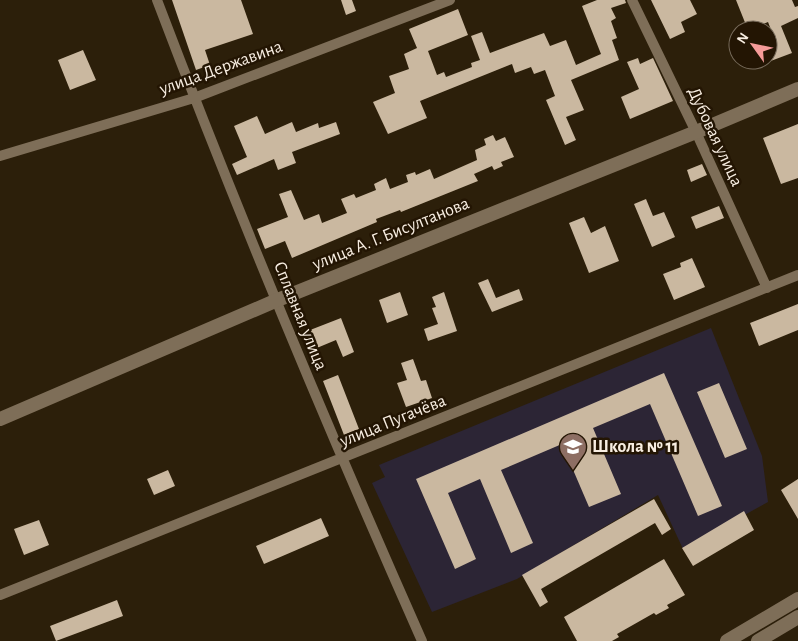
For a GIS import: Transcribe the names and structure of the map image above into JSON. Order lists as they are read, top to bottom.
{
  "streets": {
    "street": [
      "улица Державина",
      "Дубовая улица",
      "улица А. Г. Бисултанова",
      "Сплавная улица",
      "улица Пугачёва"
    ]
  },
  "crossings": [
    ["улица Державина", "Сплавная улица"],
    ["Дубовая улица", "улица А. Г. Бисултанова"],
    ["Дубовая улица", "улица Пугачёва"],
    ["улица А. Г. Бисултанова", "Сплавная улица"],
    ["Сплавная улица", "улица Пугачёва"]
  ],
  "places": {
    "school or university": ["Школа № 11"]
  },
  "north": "top left"
}
